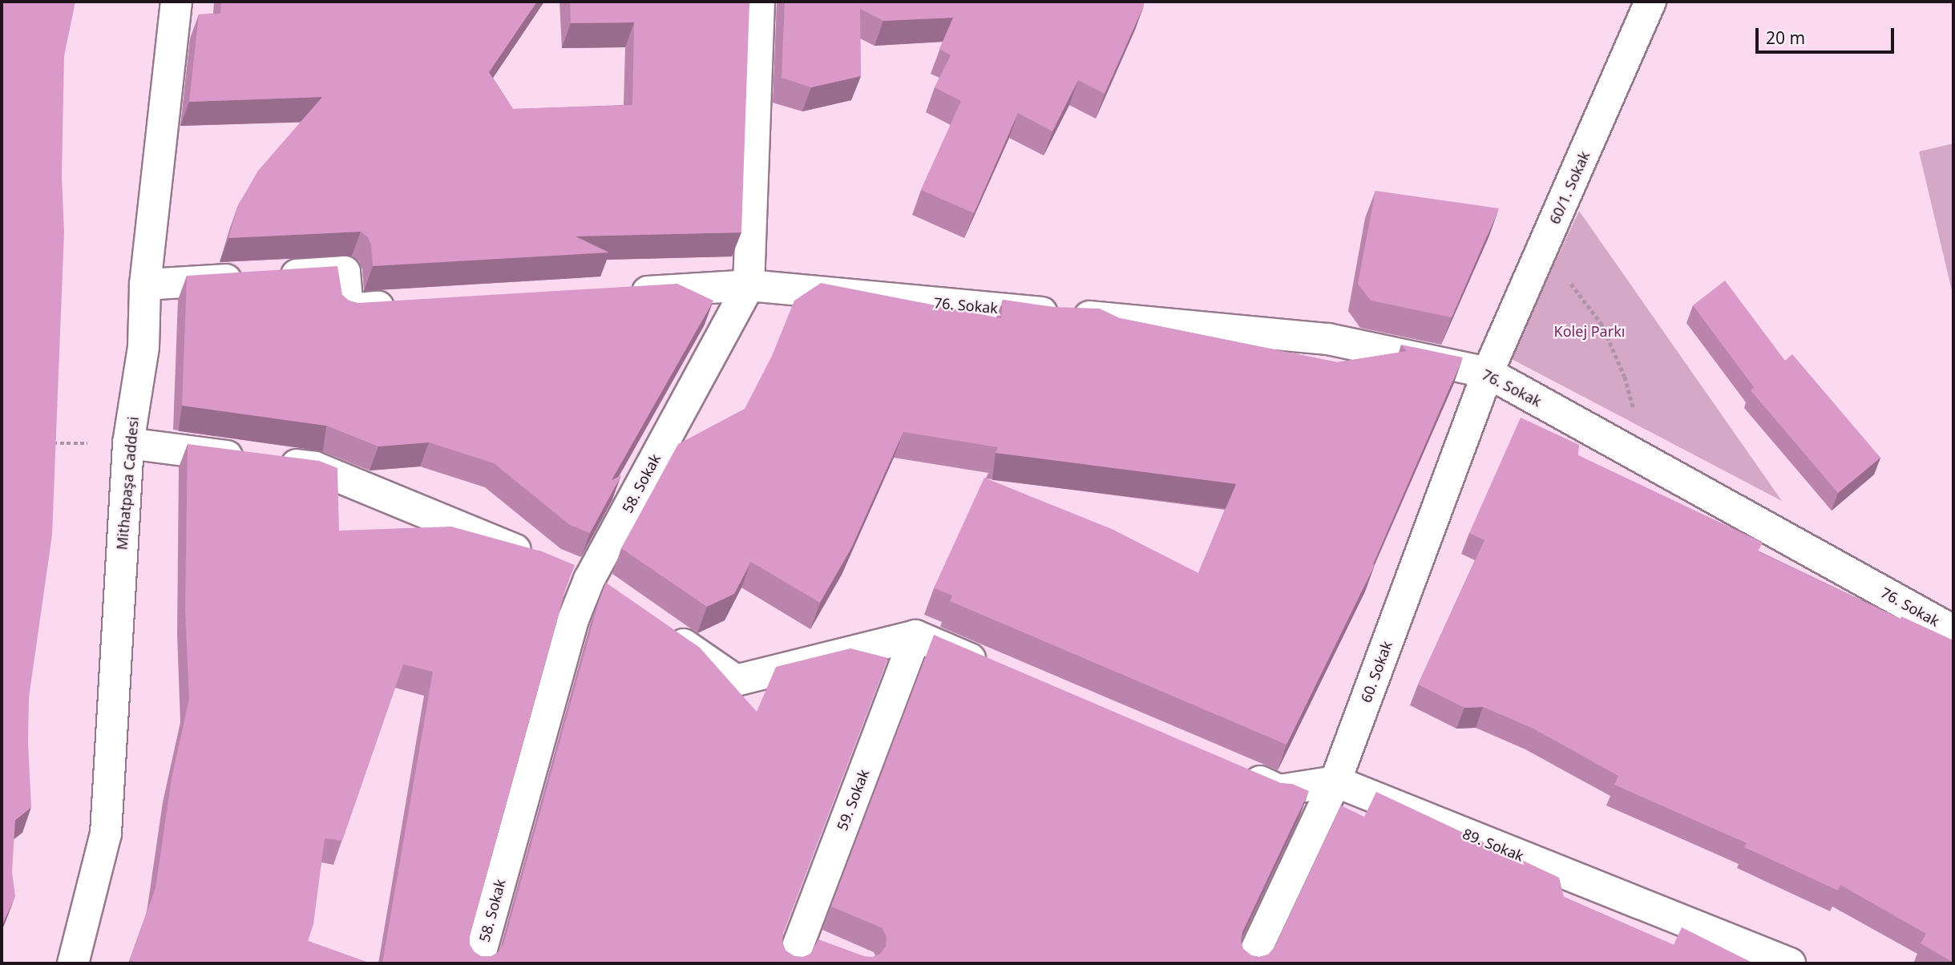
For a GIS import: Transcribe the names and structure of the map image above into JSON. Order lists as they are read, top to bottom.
{
  "streets": {
    "street": [
      "60/1. Sokak",
      "76. Sokak",
      "Mithatpaşa Caddesi",
      "58. Sokak",
      "60. Sokak",
      "59. Sokak",
      "89. Sokak"
    ]
  },
  "crossings": [
    ["60/1. Sokak", "76. Sokak"],
    ["60/1. Sokak", "60. Sokak"],
    ["76. Sokak", "58. Sokak"],
    ["76. Sokak", "60. Sokak"],
    ["60. Sokak", "89. Sokak"]
  ],
  "parks": ["Kolej Parkı"],
  "scale_bar": "20 m"
}
